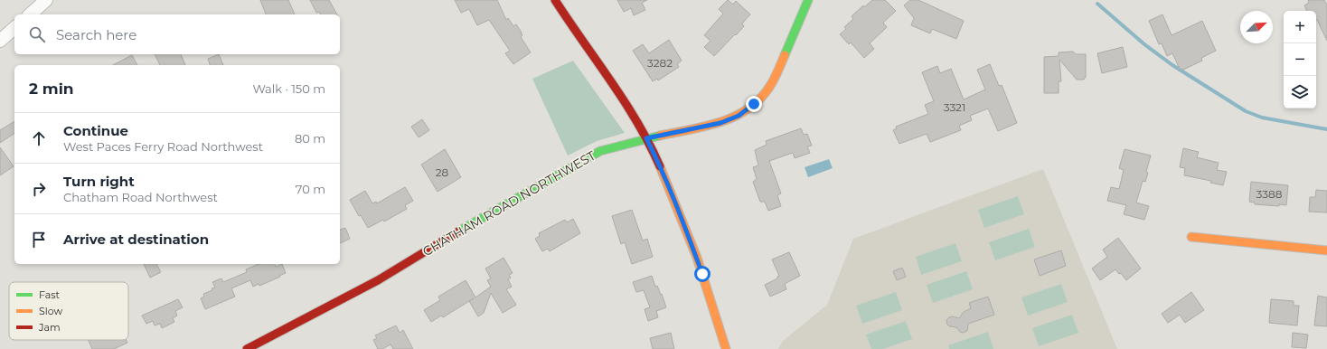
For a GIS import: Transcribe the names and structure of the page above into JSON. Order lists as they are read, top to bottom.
{
  "streets": {
    "street": ["CHATHAM ROAD NORTHWEST"]
  },
  "house_numbers": [
    "3282",
    "3321",
    "28",
    "3388"
  ],
  "legend": ["Fast", "Slow", "Jam"],
  "north": "top right",
  "page": {
    "map_buttons": ["+", "−"],
    "search": "Search here",
    "heading": ["2 min", "Walk · 150 m"],
    "list": [
      ["Continue", "West Paces Ferry Road Northwest", "80 m"],
      ["Turn right", "Chatham Road Northwest", "70 m"],
      "Arrive at destination"
    ]
  }
}
